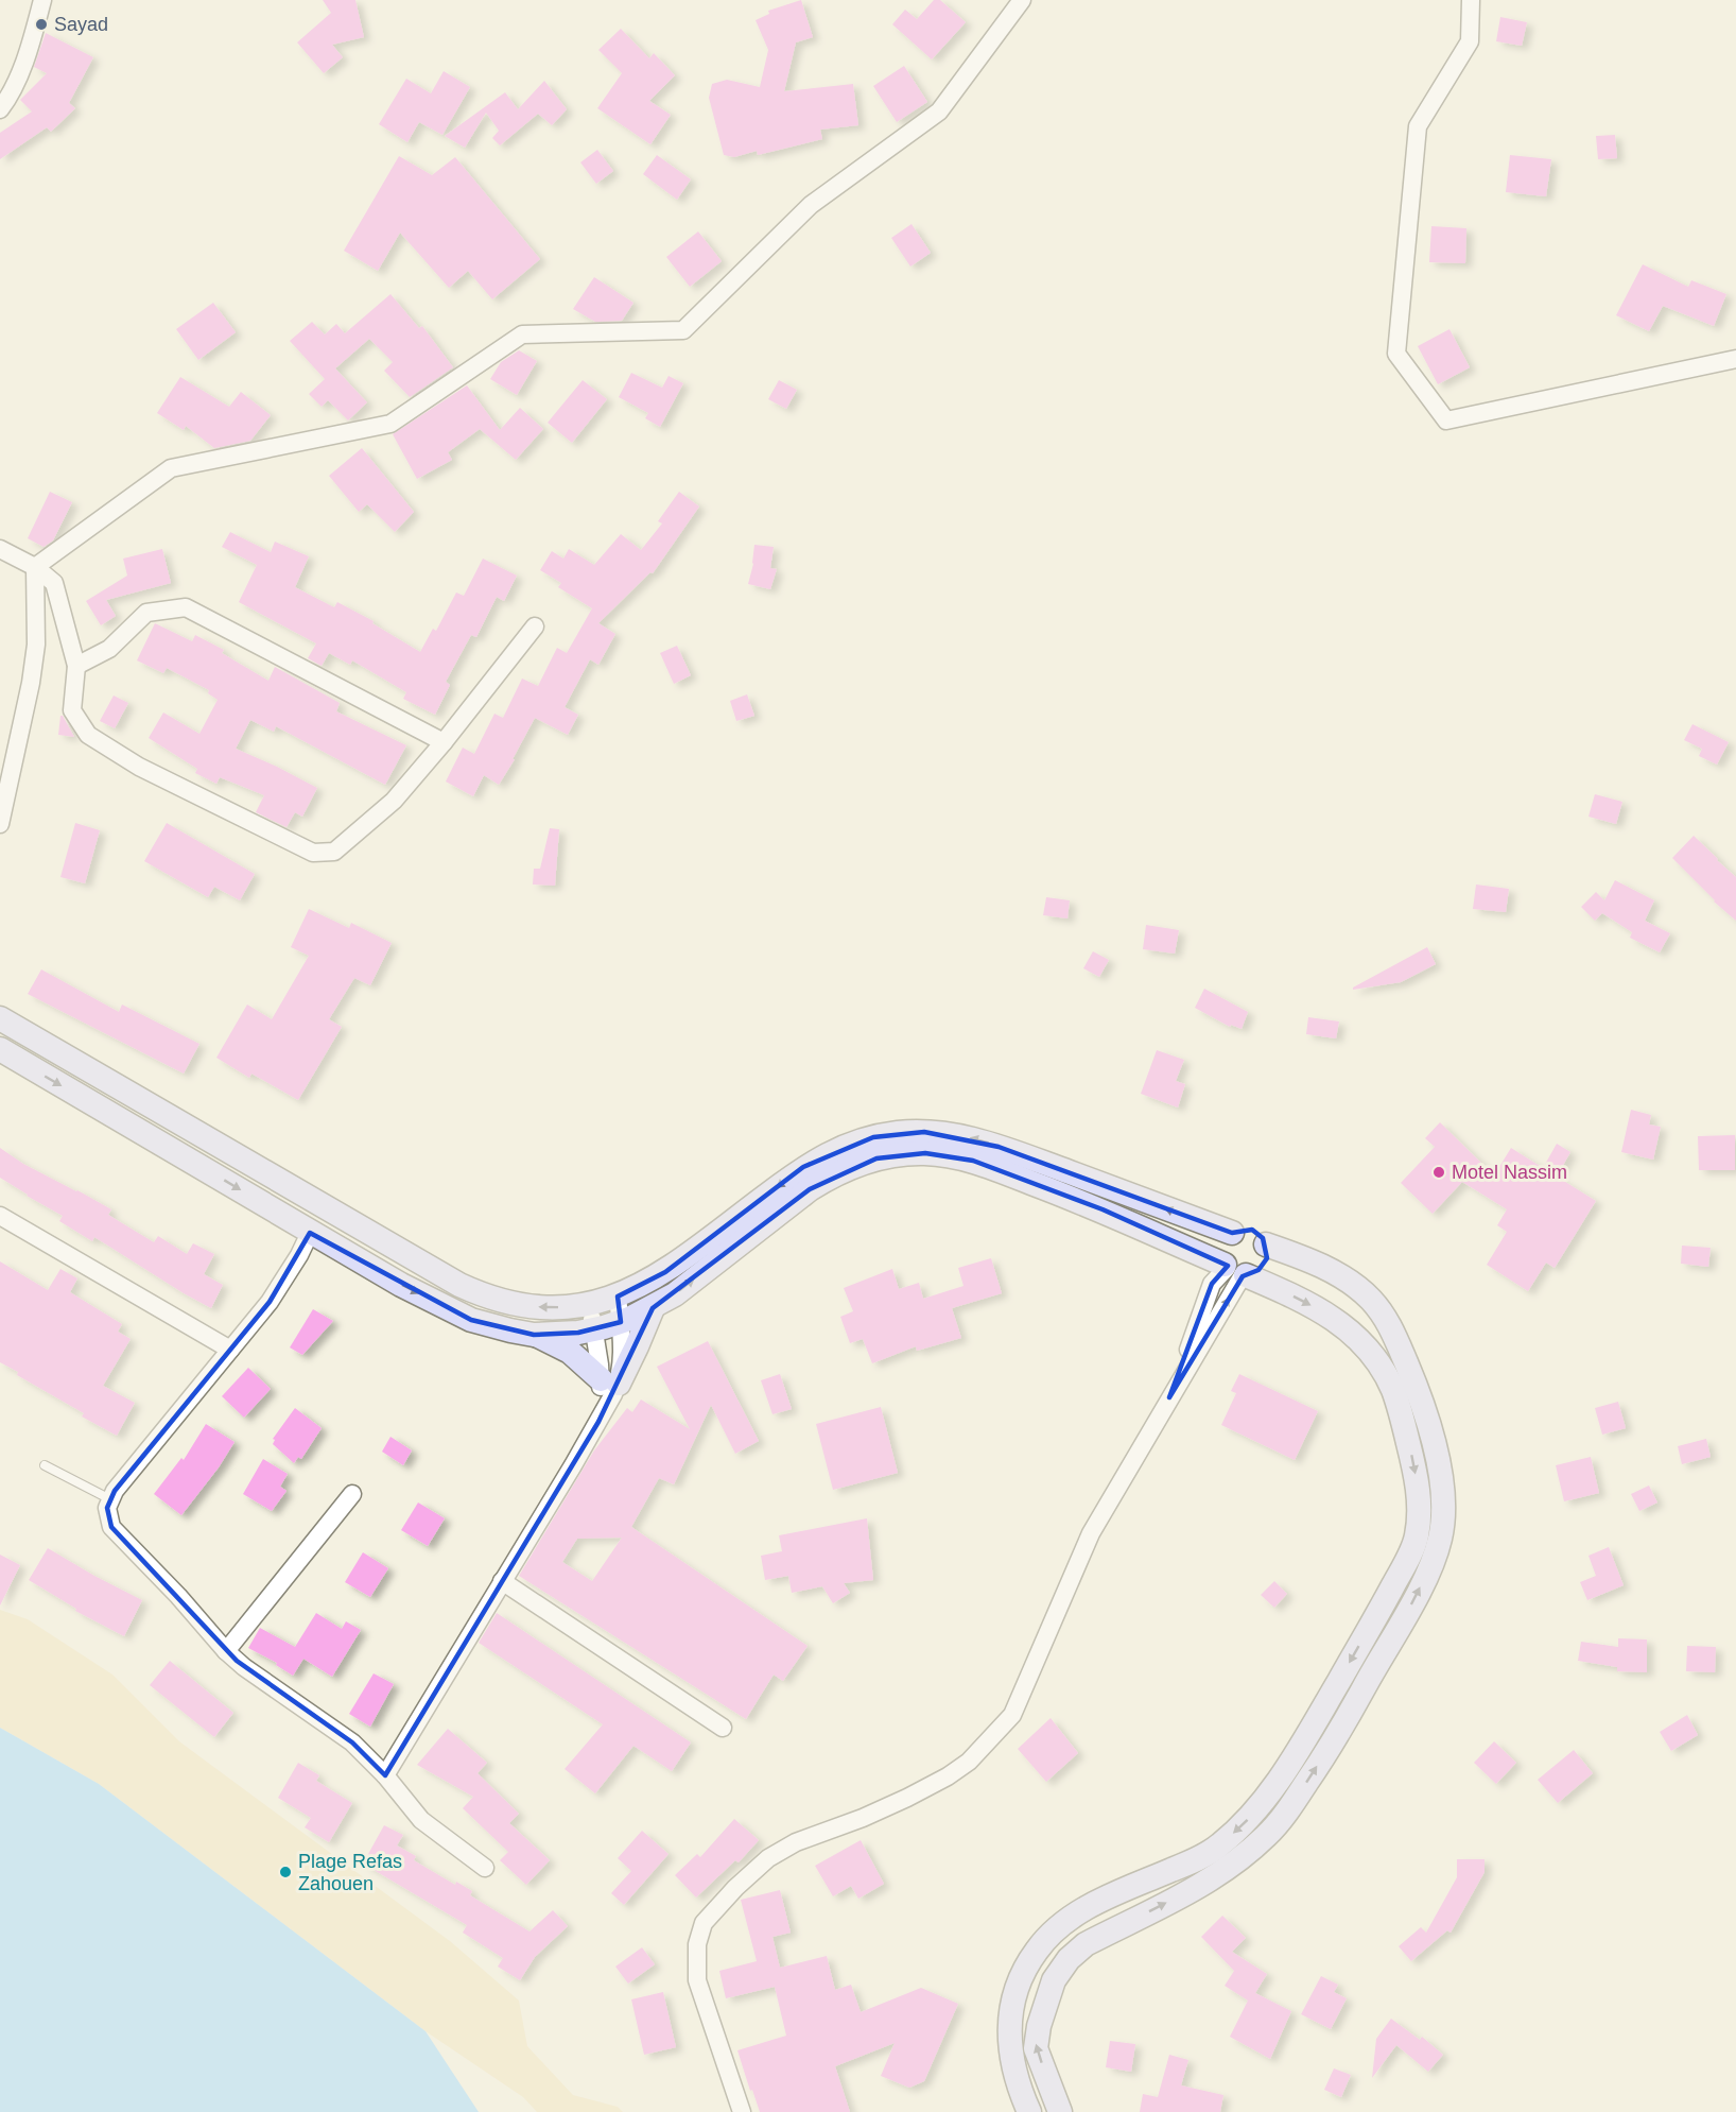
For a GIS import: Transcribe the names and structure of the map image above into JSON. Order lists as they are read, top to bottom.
{
  "places": ["Sayad", "Motel Nassim", "Plage Refas Zahouen"]
}
